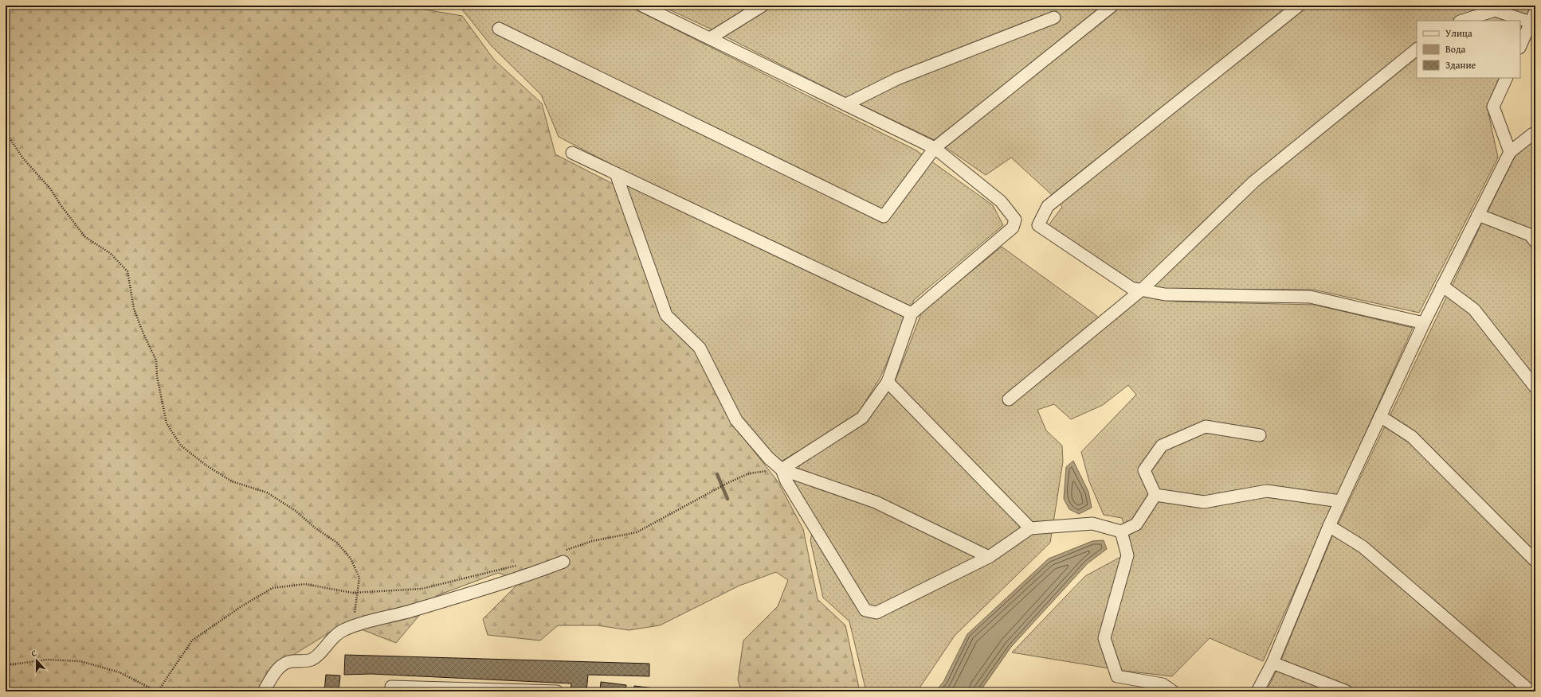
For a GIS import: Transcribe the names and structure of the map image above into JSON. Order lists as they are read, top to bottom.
{
  "legend": ["Улица", "Вода", "Здание"],
  "north": "top"
}
